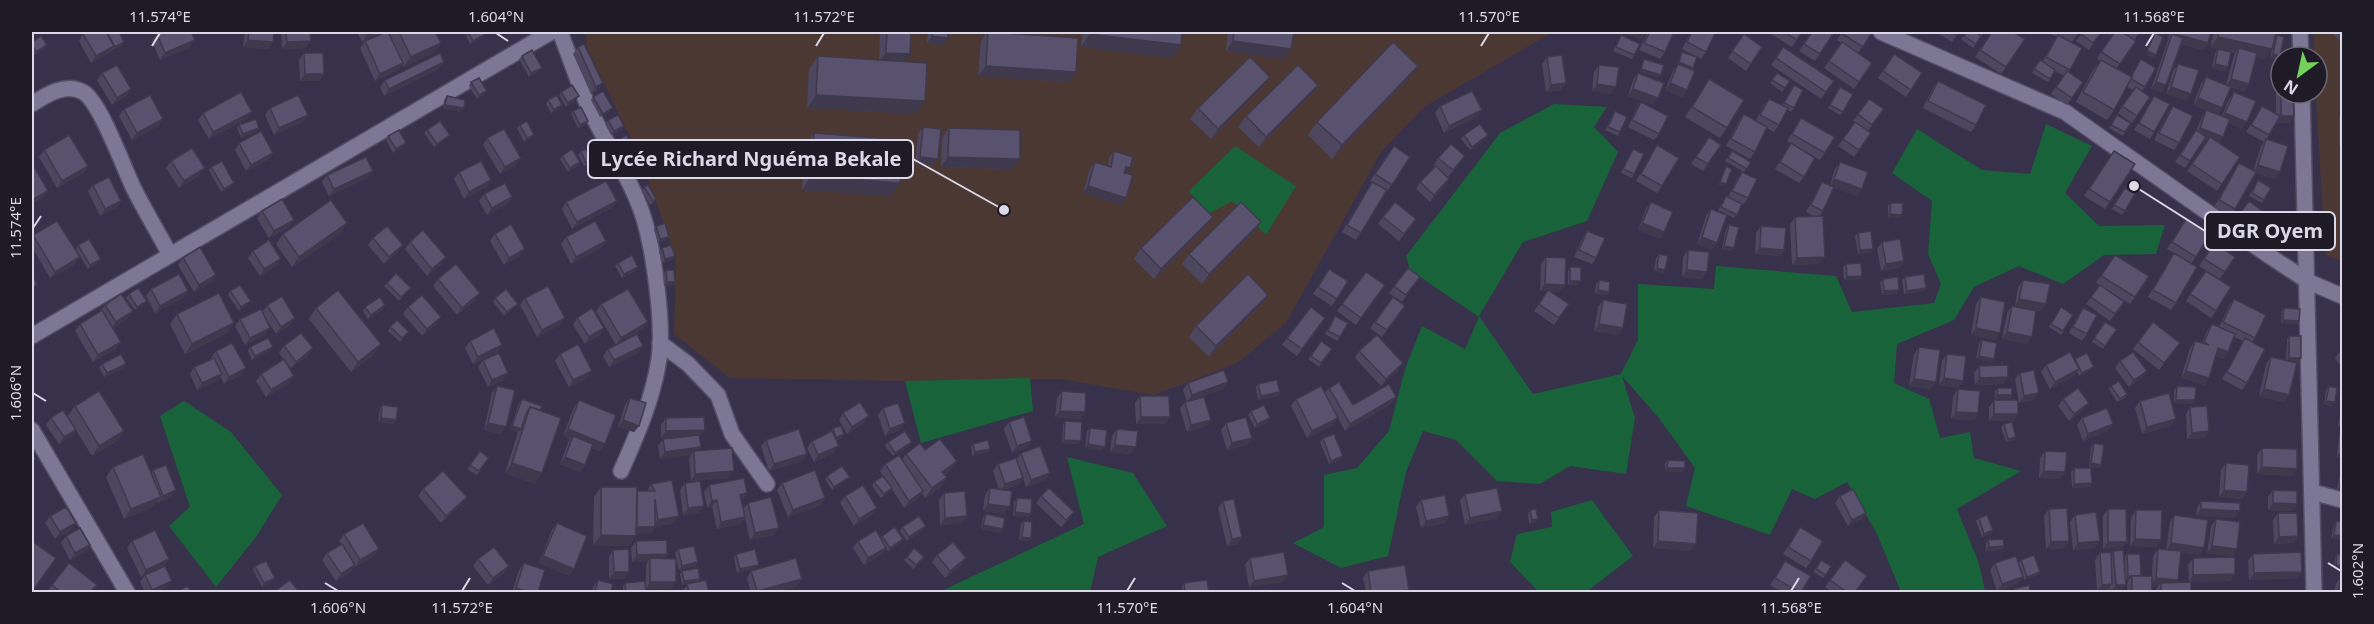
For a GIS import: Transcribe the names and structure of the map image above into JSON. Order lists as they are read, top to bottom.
{
  "places": ["DGR Oyem", "Lycée Richard Nguéma Bekale"],
  "north": "bottom left",
  "coordinates": [
    "11.574°E",
    "1.604°N",
    "11.572°E",
    "11.570°E",
    "11.568°E",
    "1.606°N",
    "1.602°N"
  ]
}
